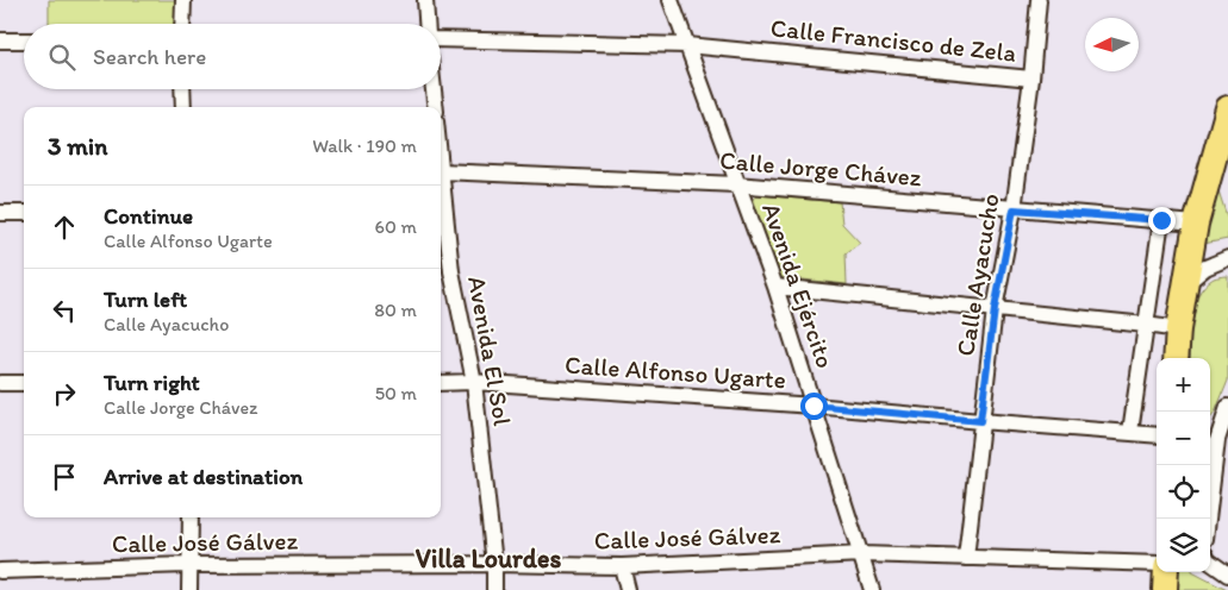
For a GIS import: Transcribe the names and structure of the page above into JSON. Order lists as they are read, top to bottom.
{
  "streets": {
    "street": [
      "Calle Francisco de Zela",
      "Calle Jorge Chávez",
      "Calle Ayacucho",
      "Avenida Ejército",
      "Avenida El Sol",
      "Calle Alfonso Ugarte",
      "Calle José Gálvez"
    ]
  },
  "crossings": [
    ["Calle Francisco de Zela", "Calle Ayacucho"],
    ["Calle Francisco de Zela", "Avenida Ejército"],
    ["Calle Jorge Chávez", "Calle Ayacucho"],
    ["Calle Jorge Chávez", "Avenida Ejército"],
    ["Calle Jorge Chávez", "Avenida El Sol"],
    ["Calle Ayacucho", "Calle Alfonso Ugarte"],
    ["Calle Ayacucho", "Calle José Gálvez"],
    ["Avenida Ejército", "Calle Alfonso Ugarte"],
    ["Avenida Ejército", "Calle José Gálvez"],
    ["Avenida El Sol", "Calle Alfonso Ugarte"],
    ["Avenida El Sol", "Calle José Gálvez"]
  ],
  "districts": ["Villa Lourdes"],
  "north": "left",
  "page": {
    "search": "Search here",
    "heading": ["3 min", "Walk · 190 m"],
    "list": [
      ["Continue", "Calle Alfonso Ugarte", "60 m"],
      ["Turn left", "Calle Ayacucho", "80 m"],
      ["Turn right", "Calle Jorge Chávez", "50 m"],
      "Arrive at destination"
    ],
    "map_buttons": ["+", "−"]
  }
}
